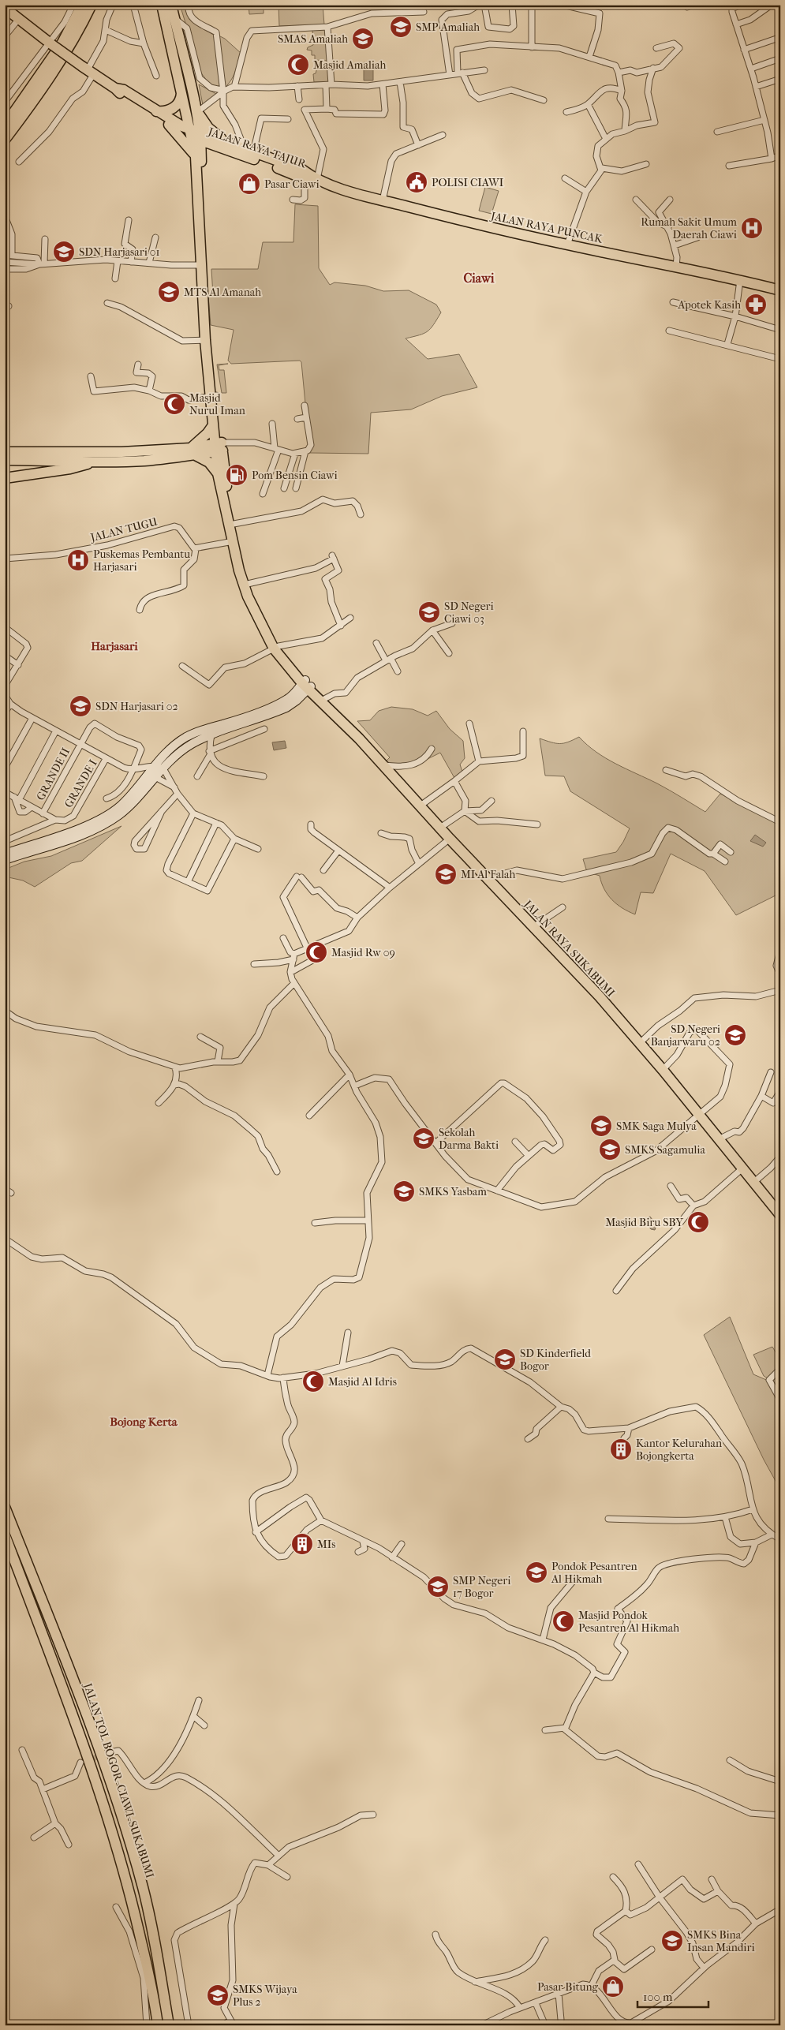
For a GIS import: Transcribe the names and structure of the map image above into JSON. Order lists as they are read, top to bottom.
{
  "streets": {
    "highway": [
      "JALAN RAYA TAJUR",
      "JALAN RAYA PUNCAK",
      "JALAN RAYA SUKABUMI",
      "JALAN TOL BOGOR–CIAWI–SUKABUMI"
    ],
    "street": ["JALAN TUGU", "GRANDE II", "GRANDE I"]
  },
  "crossings": [
    ["JALAN RAYA TAJUR", "JALAN RAYA PUNCAK"],
    ["JALAN RAYA TAJUR", "JALAN RAYA SUKABUMI"]
  ],
  "districts": ["Ciawi", "Harjasari", "Bojong Kerta"],
  "places": {
    "school or university": [
      "SMP Amaliah",
      "SMAS Amaliah",
      "SDN Harjasari 01",
      "MTS Al Amanah",
      "SD Negeri Ciawi 03",
      "SDN Harjasari 02",
      "MI Al Falah",
      "SD Negeri Banjarwaru 02",
      "SMK Saga Mulya",
      "Sekolah Darma Bakti",
      "SMKS Sagamulia",
      "SMKS Yasbam",
      "SD Kinderfield Bogor",
      "Pondok Pesantren Al Hikmah",
      "SMP Negeri 17 Bogor",
      "SMKS Bina Insan Mandiri",
      "SMKS Wijaya Plus 2"
    ],
    "mosque": [
      "Masjid Amaliah",
      "Masjid Nurul Iman",
      "Masjid Rw 09",
      "Masjid Biru SBY",
      "Masjid Al Idris",
      "Masjid Pondok Pesantren Al Hikmah"
    ],
    "public building": ["POLISI CIAWI"],
    "shop": ["Pasar Ciawi", "Pasar Bitung"],
    "hospital": ["Rumah Sakit Umum Daerah Ciawi", "Puskemas Pembantu Harjasari"],
    "pharmacy": ["Apotek Kasih"],
    "fuel station": ["Pom Bensin Ciawi"],
    "building": ["Kantor Kelurahan Bojongkerta", "MIs"]
  },
  "scale_bar": "100 m"
}
